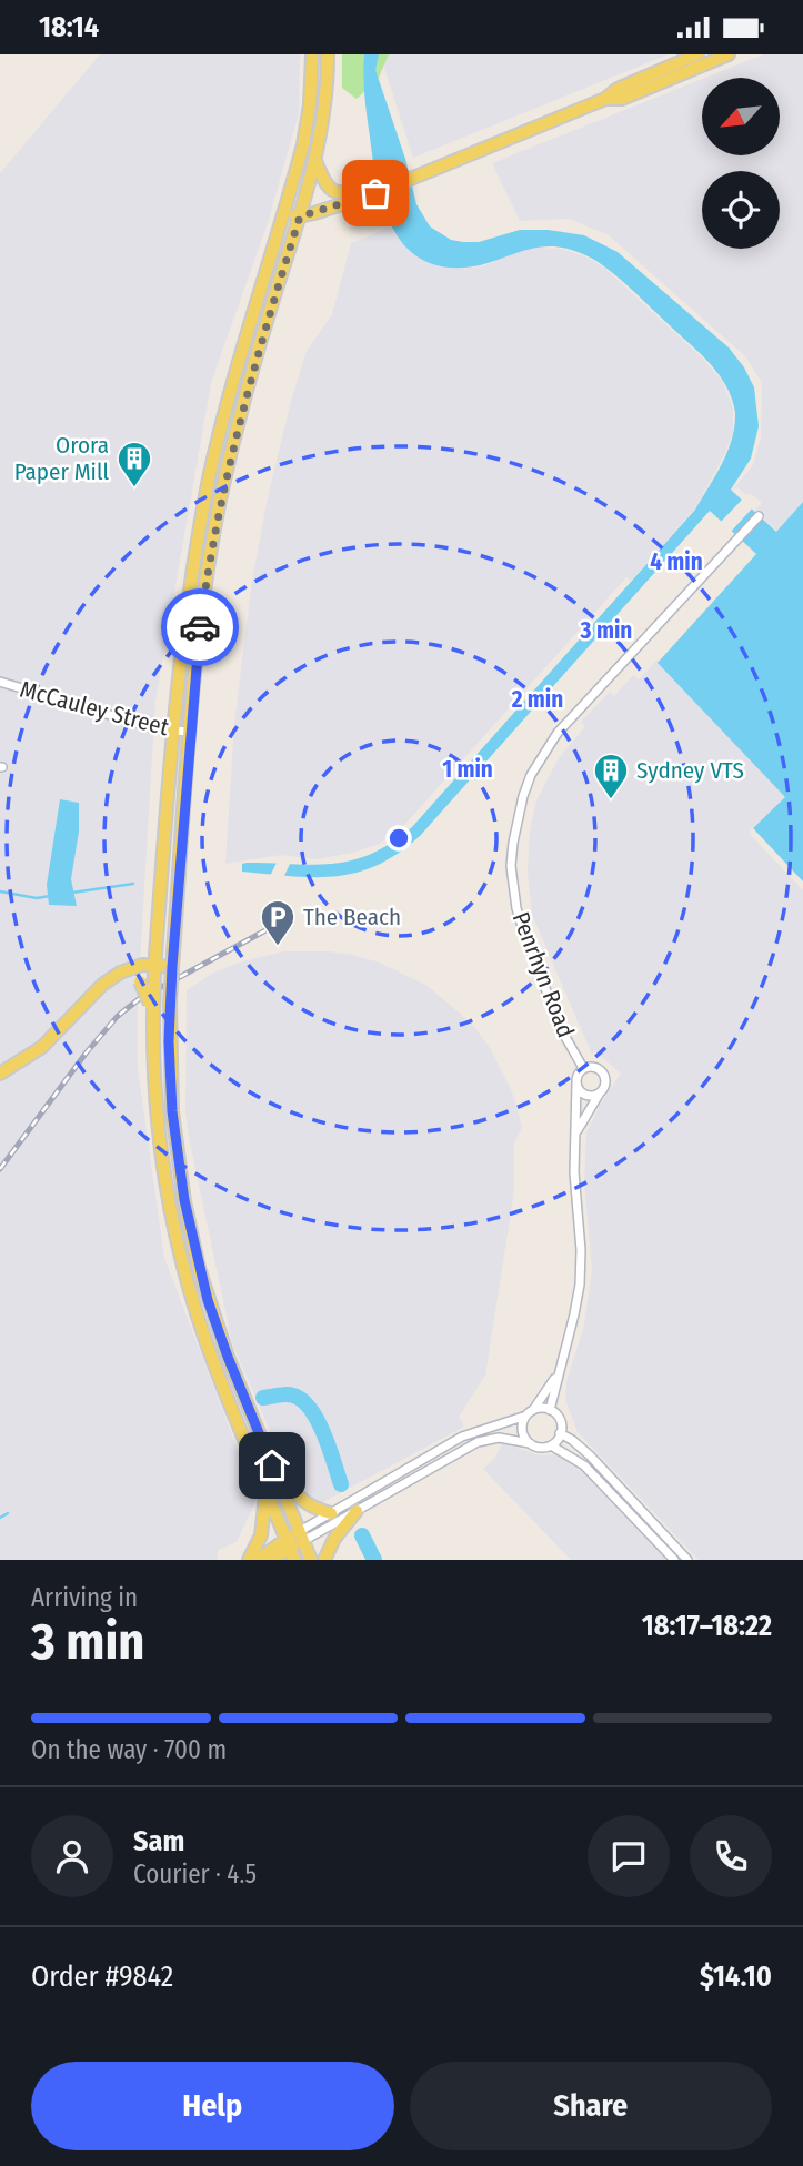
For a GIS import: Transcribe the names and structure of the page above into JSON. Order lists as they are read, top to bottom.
{
  "streets": {
    "street": ["McCauley Street", "Penrhyn Road"]
  },
  "places": {
    "building": ["Orora Paper Mill", "Sydney VTS"],
    "parking": ["The Beach"]
  },
  "north": "bottom left",
  "page": {
    "status": "18:14",
    "heading": ["3 min", "Arriving in", "18:17–18:22"],
    "panel": [
      "Sam",
      "Courier · 4.5",
      "Order #9842",
      "$14.10"
    ],
    "bar": "On the way · 700 m",
    "buttons": ["Help", "Share"]
  },
  "rings": [
    "4 min",
    "3 min",
    "2 min",
    "1 min"
  ]
}
